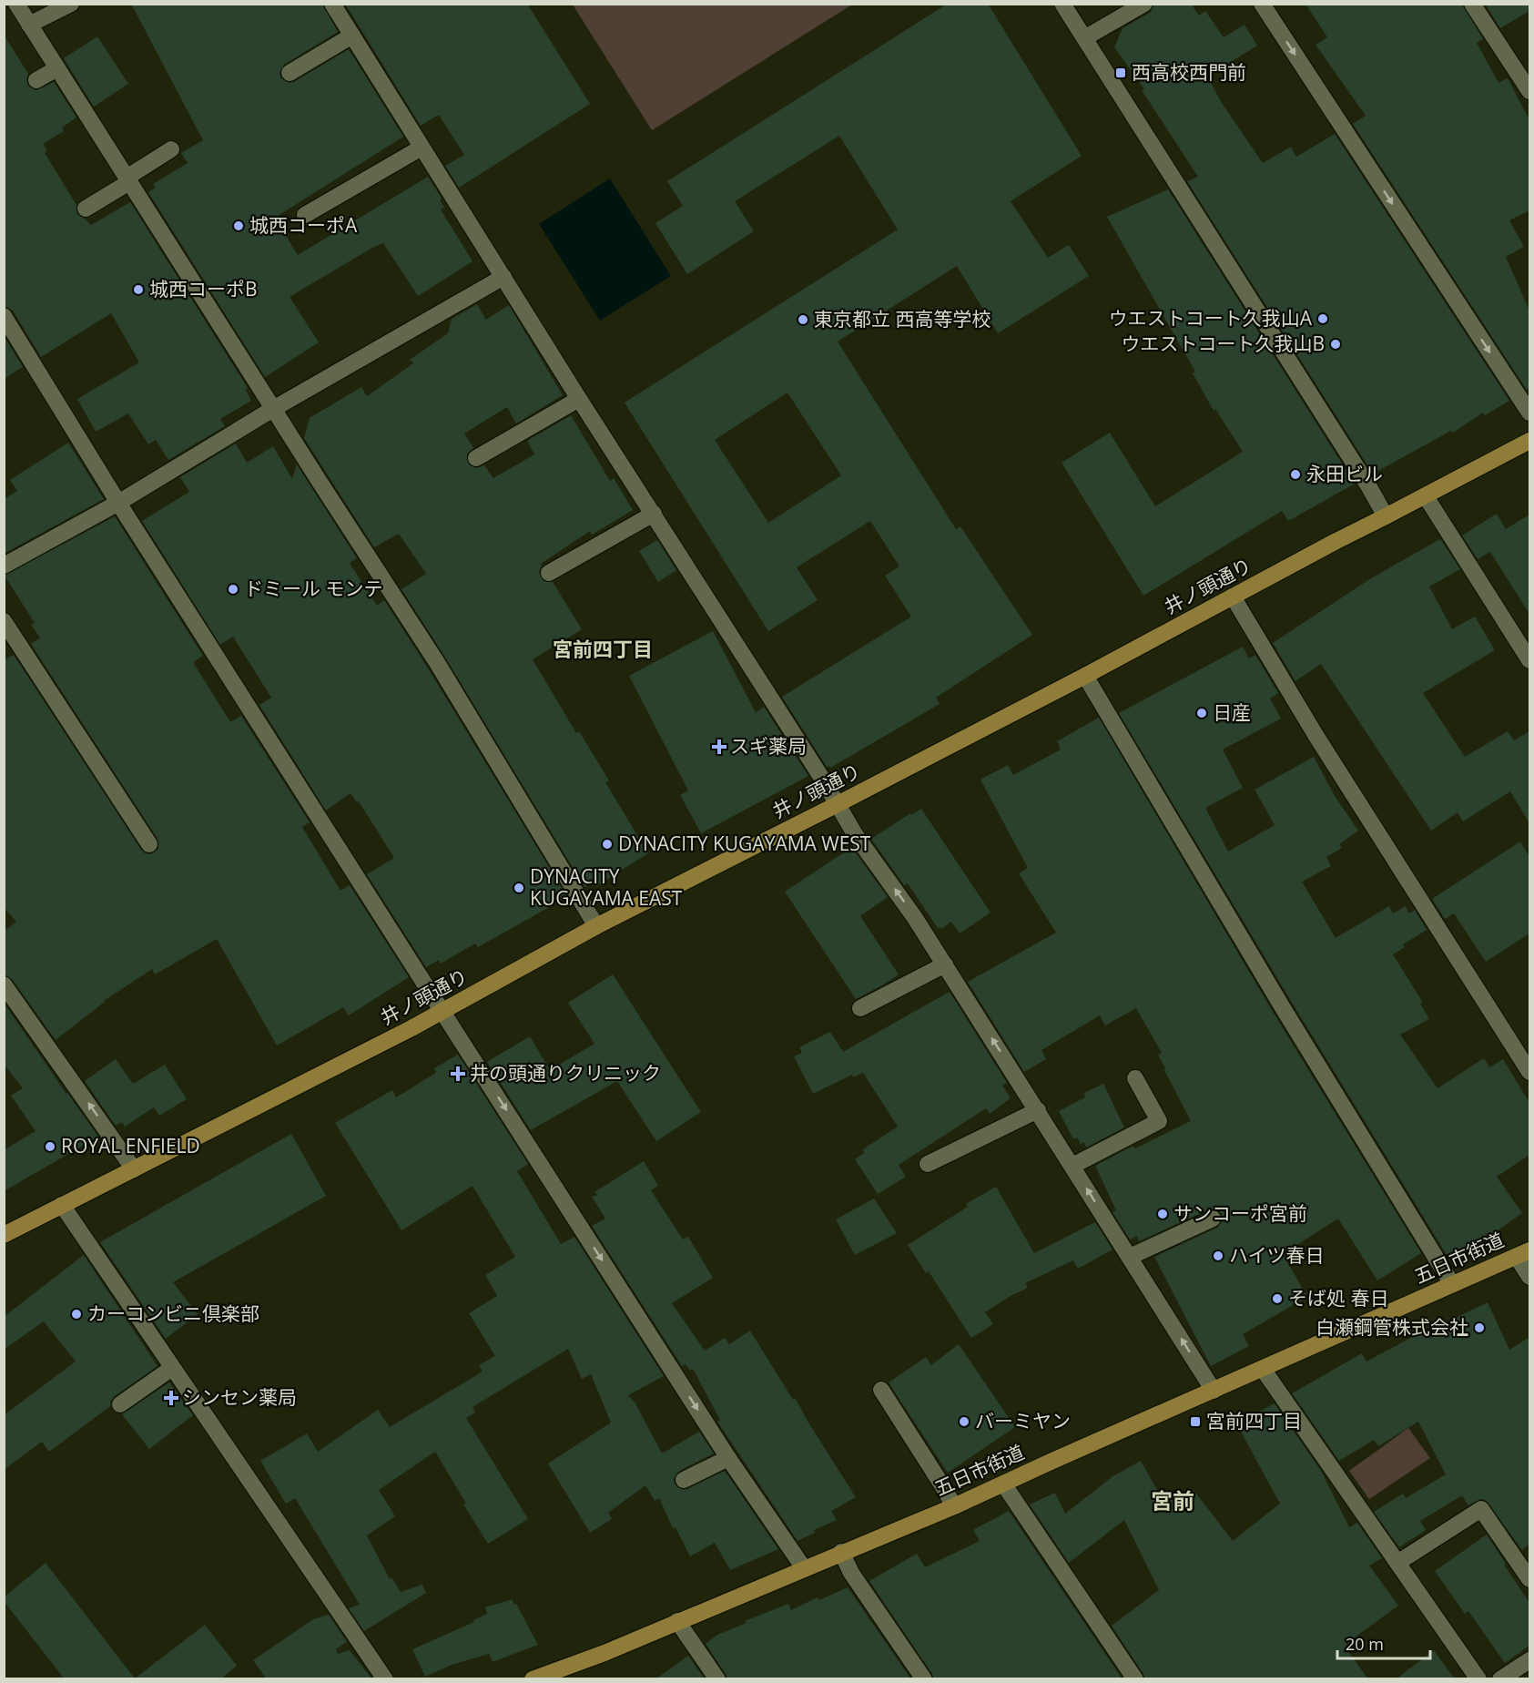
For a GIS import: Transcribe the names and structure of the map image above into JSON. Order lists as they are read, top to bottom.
{
  "streets": {
    "main road": ["井ノ頭通り", "五日市街道"]
  },
  "districts": ["宮前四丁目", "宮前"],
  "places": {
    "transit": ["西高校西門前", "宮前四丁目"],
    "other": [
      "城西コーポA",
      "城西コーポB",
      "ウエストコート久我山A",
      "東京都立 西高等学校",
      "ウエストコート久我山B",
      "永田ビル",
      "ドミール モンテ",
      "日産",
      "DYNACITY KUGAYAMA WEST",
      "DYNACITY KUGAYAMA EAST",
      "ROYAL ENFIELD",
      "サンコーポ宮前",
      "ハイツ春日",
      "そば処 春日",
      "カーコンビニ倶楽部",
      "白瀬鋼管株式会社",
      "バーミヤン"
    ],
    "health": ["スギ薬局", "井の頭通りクリニック", "シンセン薬局"]
  },
  "scale_bar": "20 m"
}
